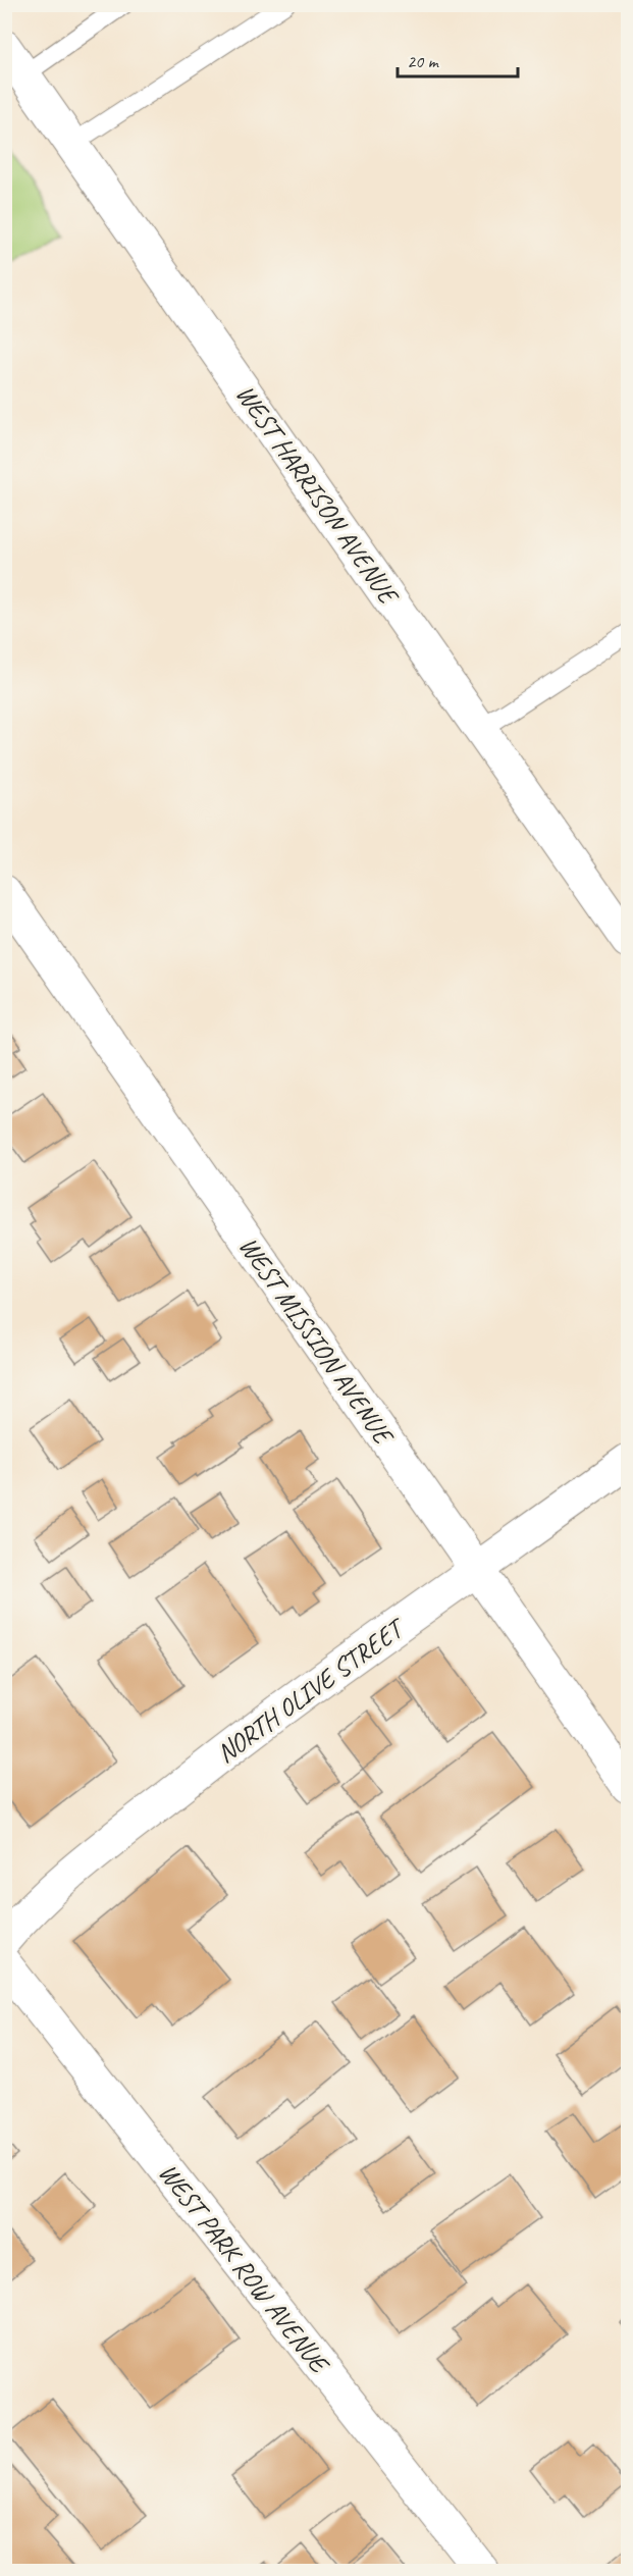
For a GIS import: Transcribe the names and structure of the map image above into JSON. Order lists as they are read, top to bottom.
{
  "streets": {
    "street": [
      "WEST HARRISON AVENUE",
      "WEST MISSION AVENUE",
      "NORTH OLIVE STREET",
      "WEST PARK ROW AVENUE"
    ]
  },
  "crossings": [
    ["WEST MISSION AVENUE", "NORTH OLIVE STREET"]
  ],
  "scale_bar": "20 m"
}
